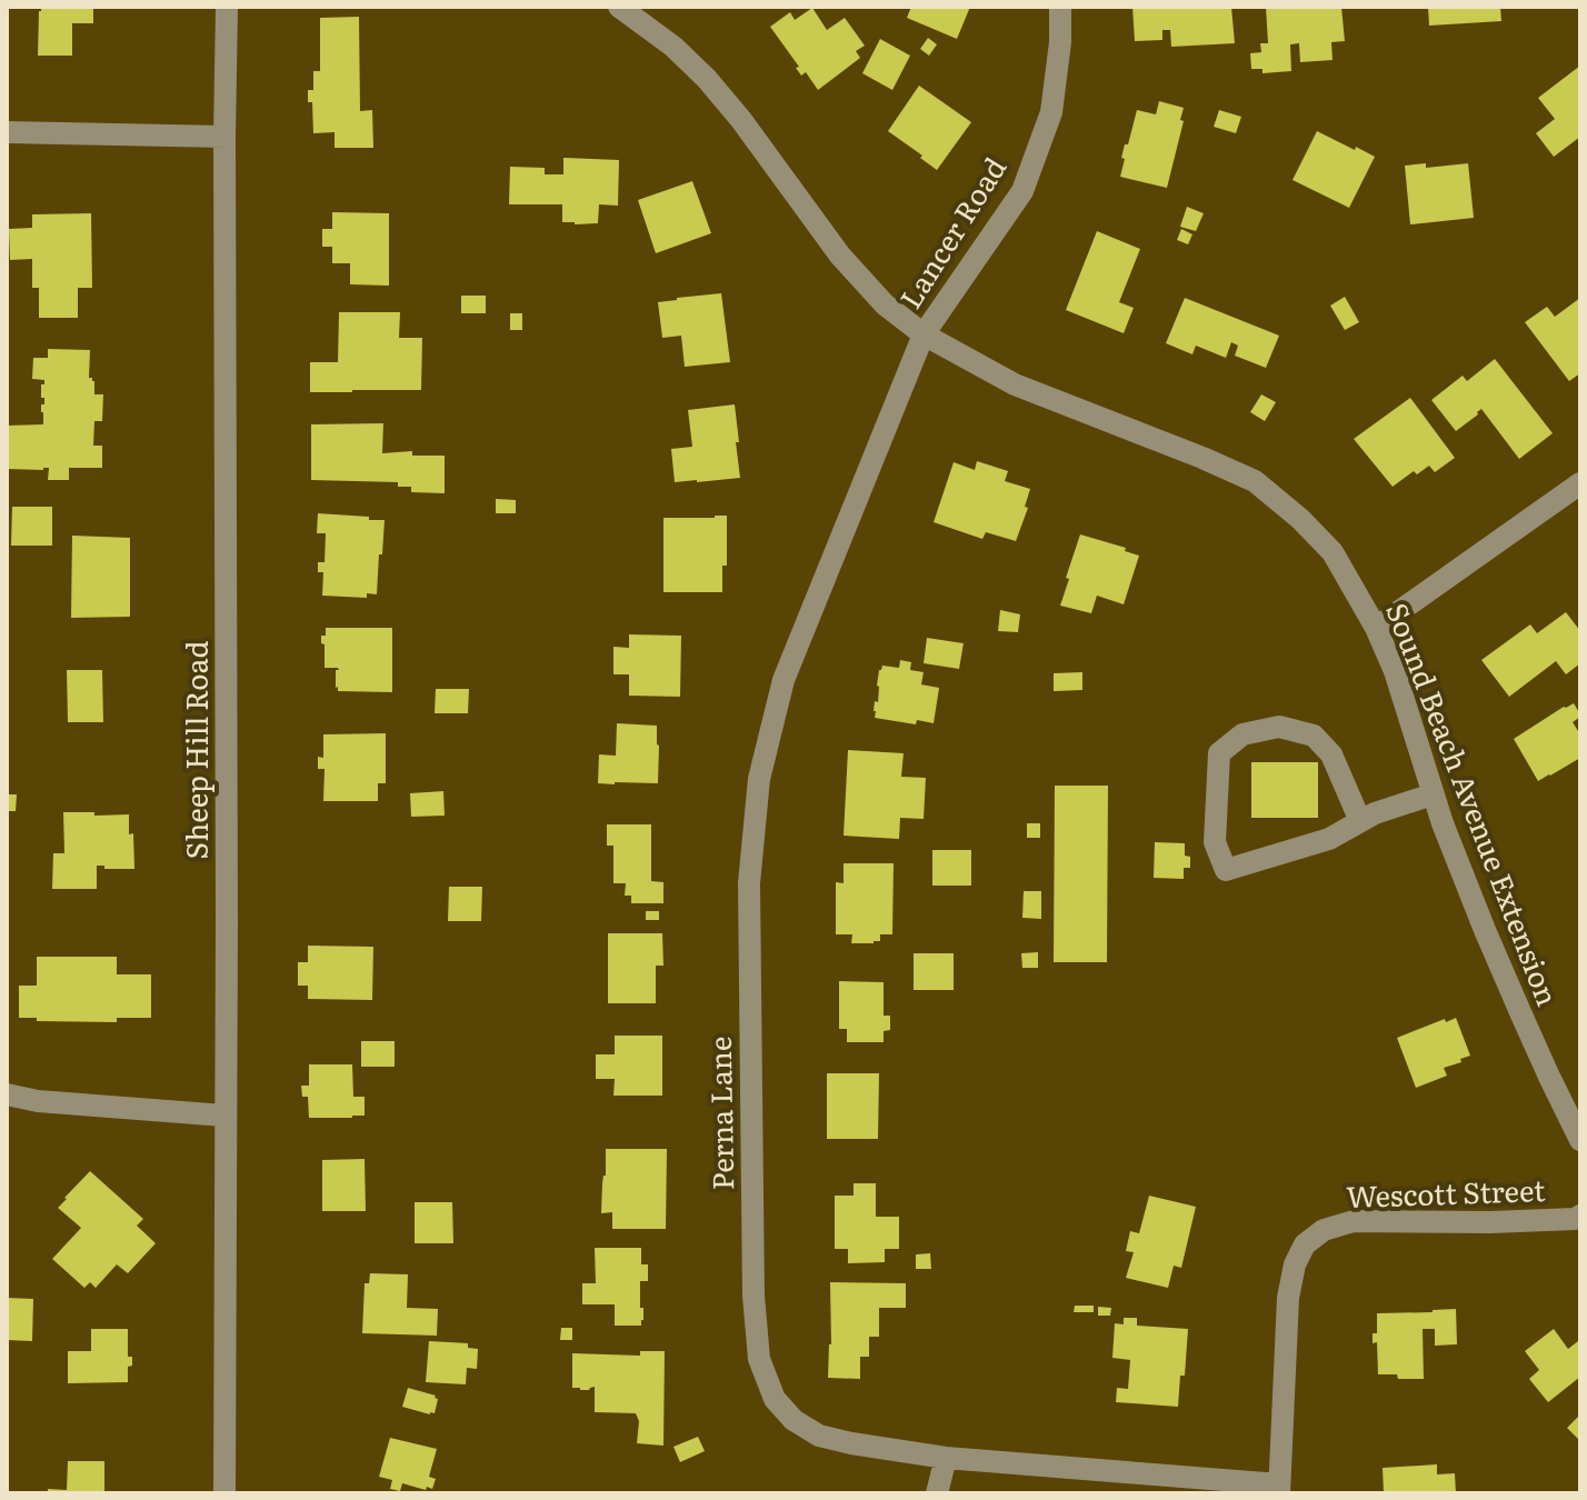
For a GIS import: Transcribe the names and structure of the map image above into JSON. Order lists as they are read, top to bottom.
{
  "streets": {
    "street": [
      "Lancer Road",
      "Sheep Hill Road",
      "Sound Beach Avenue Extension",
      "Perna Lane",
      "Wescott Street"
    ]
  },
  "crossings": [
    ["Lancer Road", "Sound Beach Avenue Extension"],
    ["Lancer Road", "Perna Lane"],
    ["Sound Beach Avenue Extension", "Perna Lane"],
    ["Perna Lane", "Wescott Street"]
  ]
}
